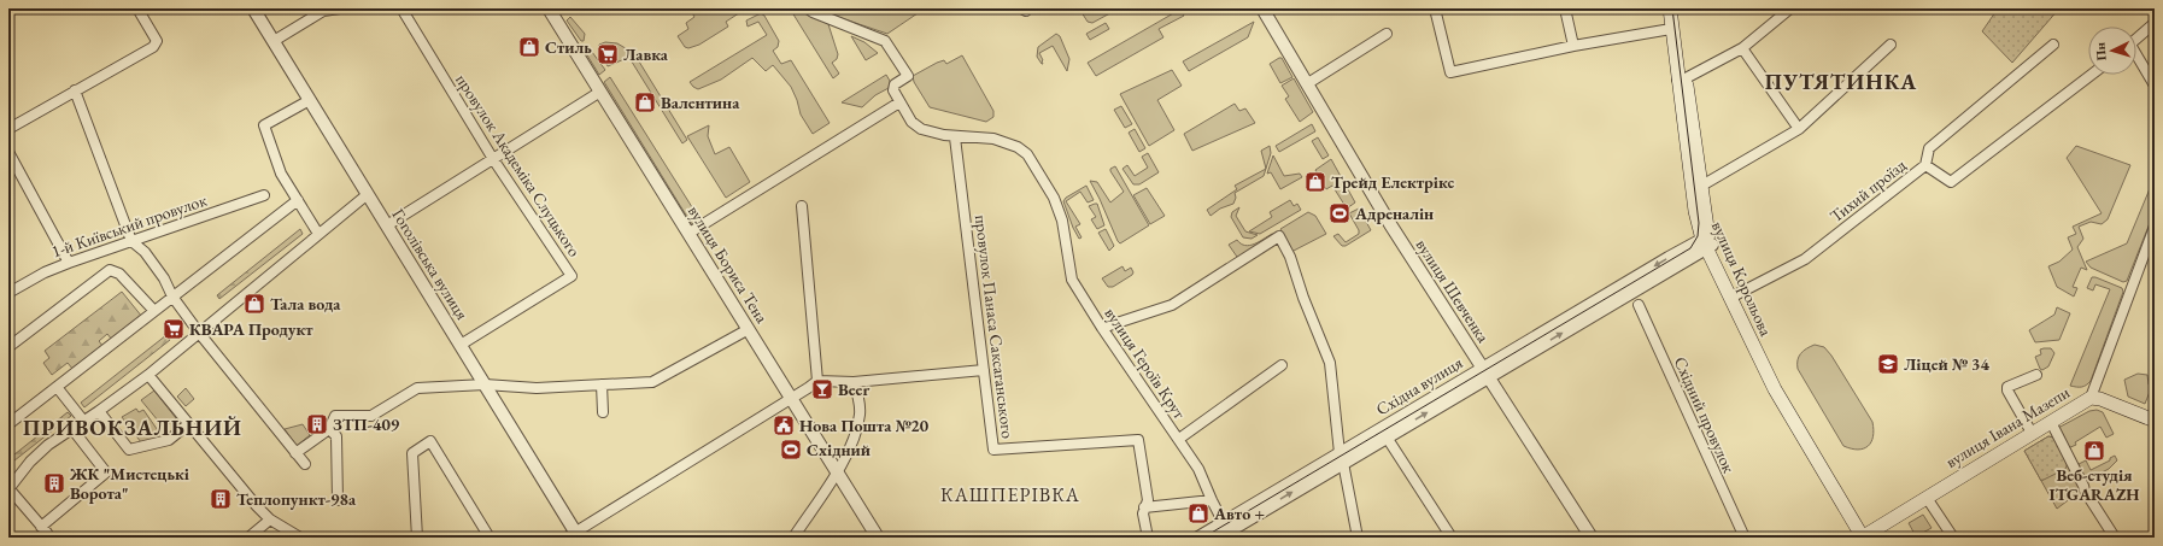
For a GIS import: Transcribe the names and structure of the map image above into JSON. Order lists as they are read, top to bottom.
{
  "streets": {
    "main road": ["вулиця Корольова", "вулиця Івана Мазепи"],
    "street": [
      "провулок Академіка Слуцького",
      "Тихий проїзд",
      "1-й Київський провулок",
      "Гоголівська вулиця",
      "вулиця Бориса Тена",
      "вулиця Шевченка",
      "провулок Панаса Саксаганського",
      "вулиця Героїв Крут",
      "Східна вулиця",
      "Східний провулок"
    ]
  },
  "crossings": [
    ["провулок Академіка Слуцького", "Гоголівська вулиця"],
    ["Тихий проїзд", "вулиця Корольова"],
    ["вулиця Корольова", "Східна вулиця"],
    ["вулиця Корольова", "вулиця Івана Мазепи"],
    ["вулиця Шевченка", "Східна вулиця"],
    ["провулок Панаса Саксаганського", "вулиця Героїв Крут"],
    ["вулиця Героїв Крут", "Східна вулиця"]
  ],
  "districts": ["ПУТЯТИНКА", "ПРИВОКЗАЛЬНИЙ", "КАШПЕРІВКА"],
  "places": {
    "shop": [
      "Стиль",
      "Валентина",
      "Трейд Електрікс",
      "Тала вода",
      "Веб-студія ITGARAZH",
      "Авто +"
    ],
    "supermarket": ["Лавка", "КВАРА Продукт"],
    "sports": ["Адреналін", "Східний"],
    "school or university": ["Ліцей № 34"],
    "bar": ["Beer"],
    "building": ["ЗТП-409", "ЖК \"Мистецькі Ворота\"", "Теплопункт-98а"],
    "public building": ["Нова Пошта №20"]
  },
  "north": "left"
}
